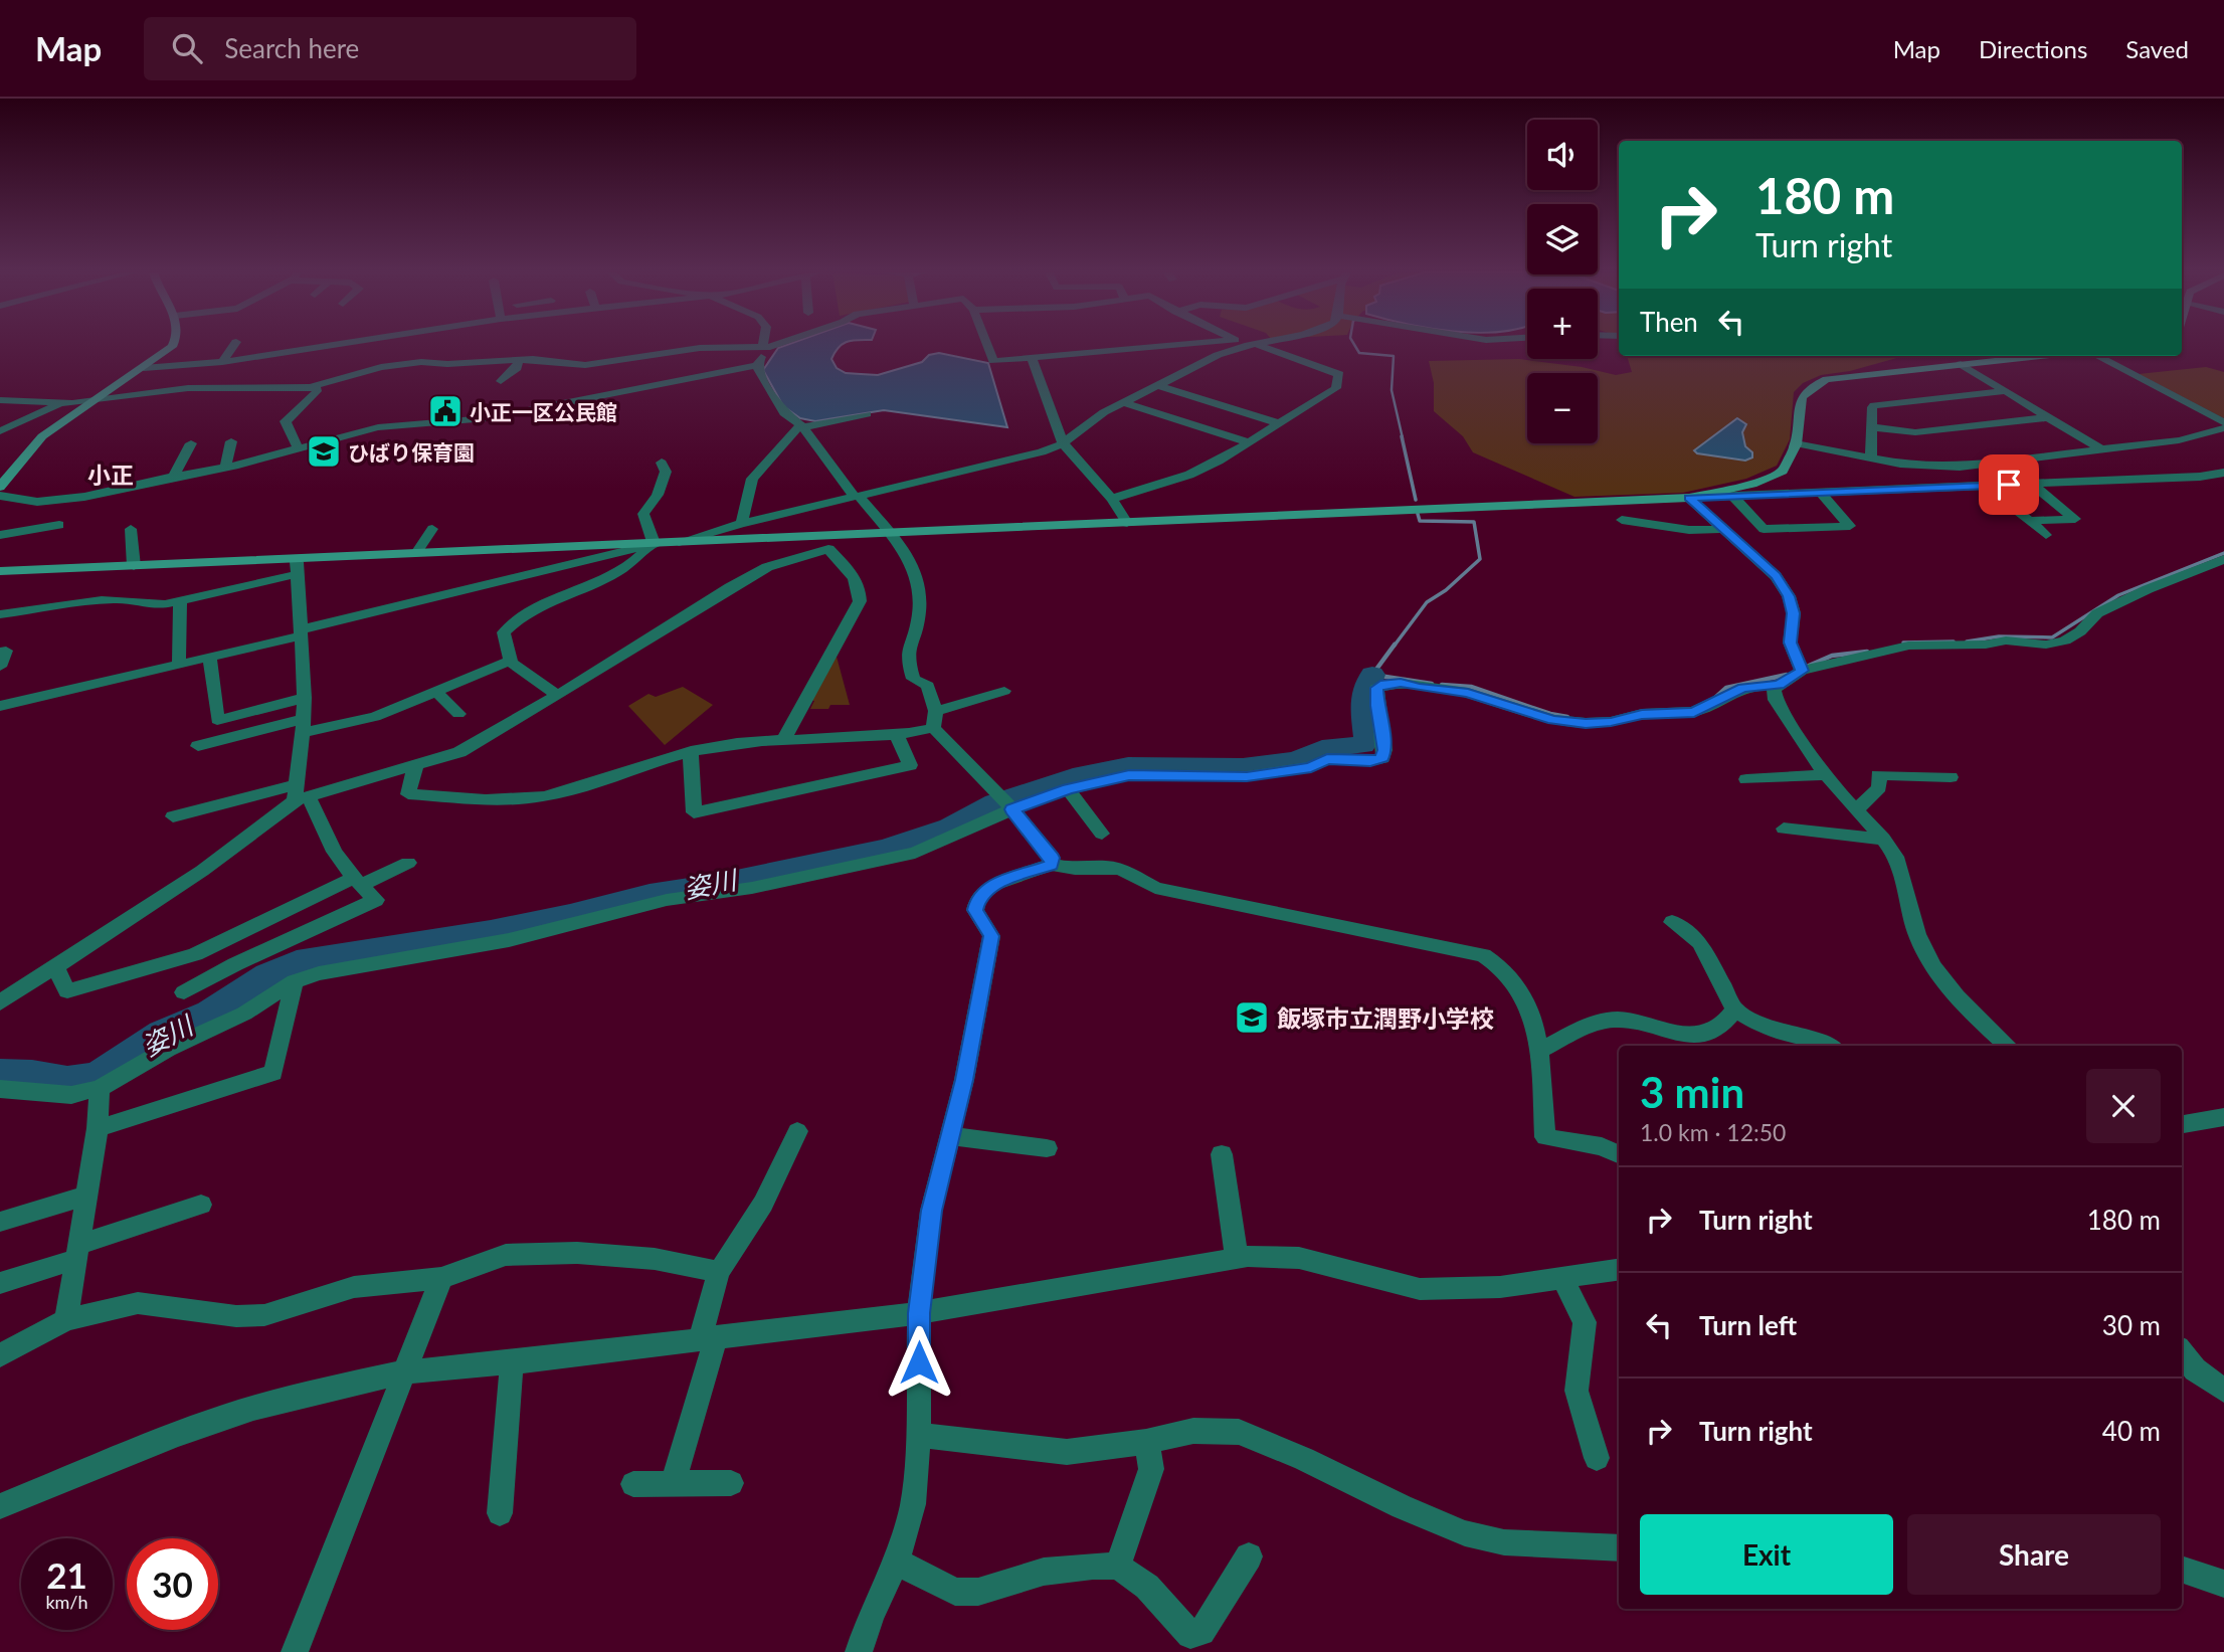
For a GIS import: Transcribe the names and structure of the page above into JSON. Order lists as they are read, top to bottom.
{
  "districts": ["小正"],
  "water": ["姿川"],
  "places": {
    "public building": ["小正一区公民館"],
    "school or university": ["ひばり保育園", "飯塚市立潤野小学校"]
  },
  "page": {
    "header": "Map",
    "search": "Search here",
    "nav": ["Map", "Directions", "Saved"],
    "map_buttons": ["+", "−"],
    "turn": ["180 m", "Turn right"],
    "then": "Then",
    "heading": ["3 min", "1.0 km · 12:50"],
    "list": [
      {
        "name": "Turn right",
        "value": "180 m"
      },
      {
        "name": "Turn left",
        "value": "30 m"
      },
      {
        "name": "Turn right",
        "value": "40 m"
      }
    ],
    "buttons": ["Exit", "Share"],
    "speed": "21 km/h",
    "limit": "30"
  }
}
